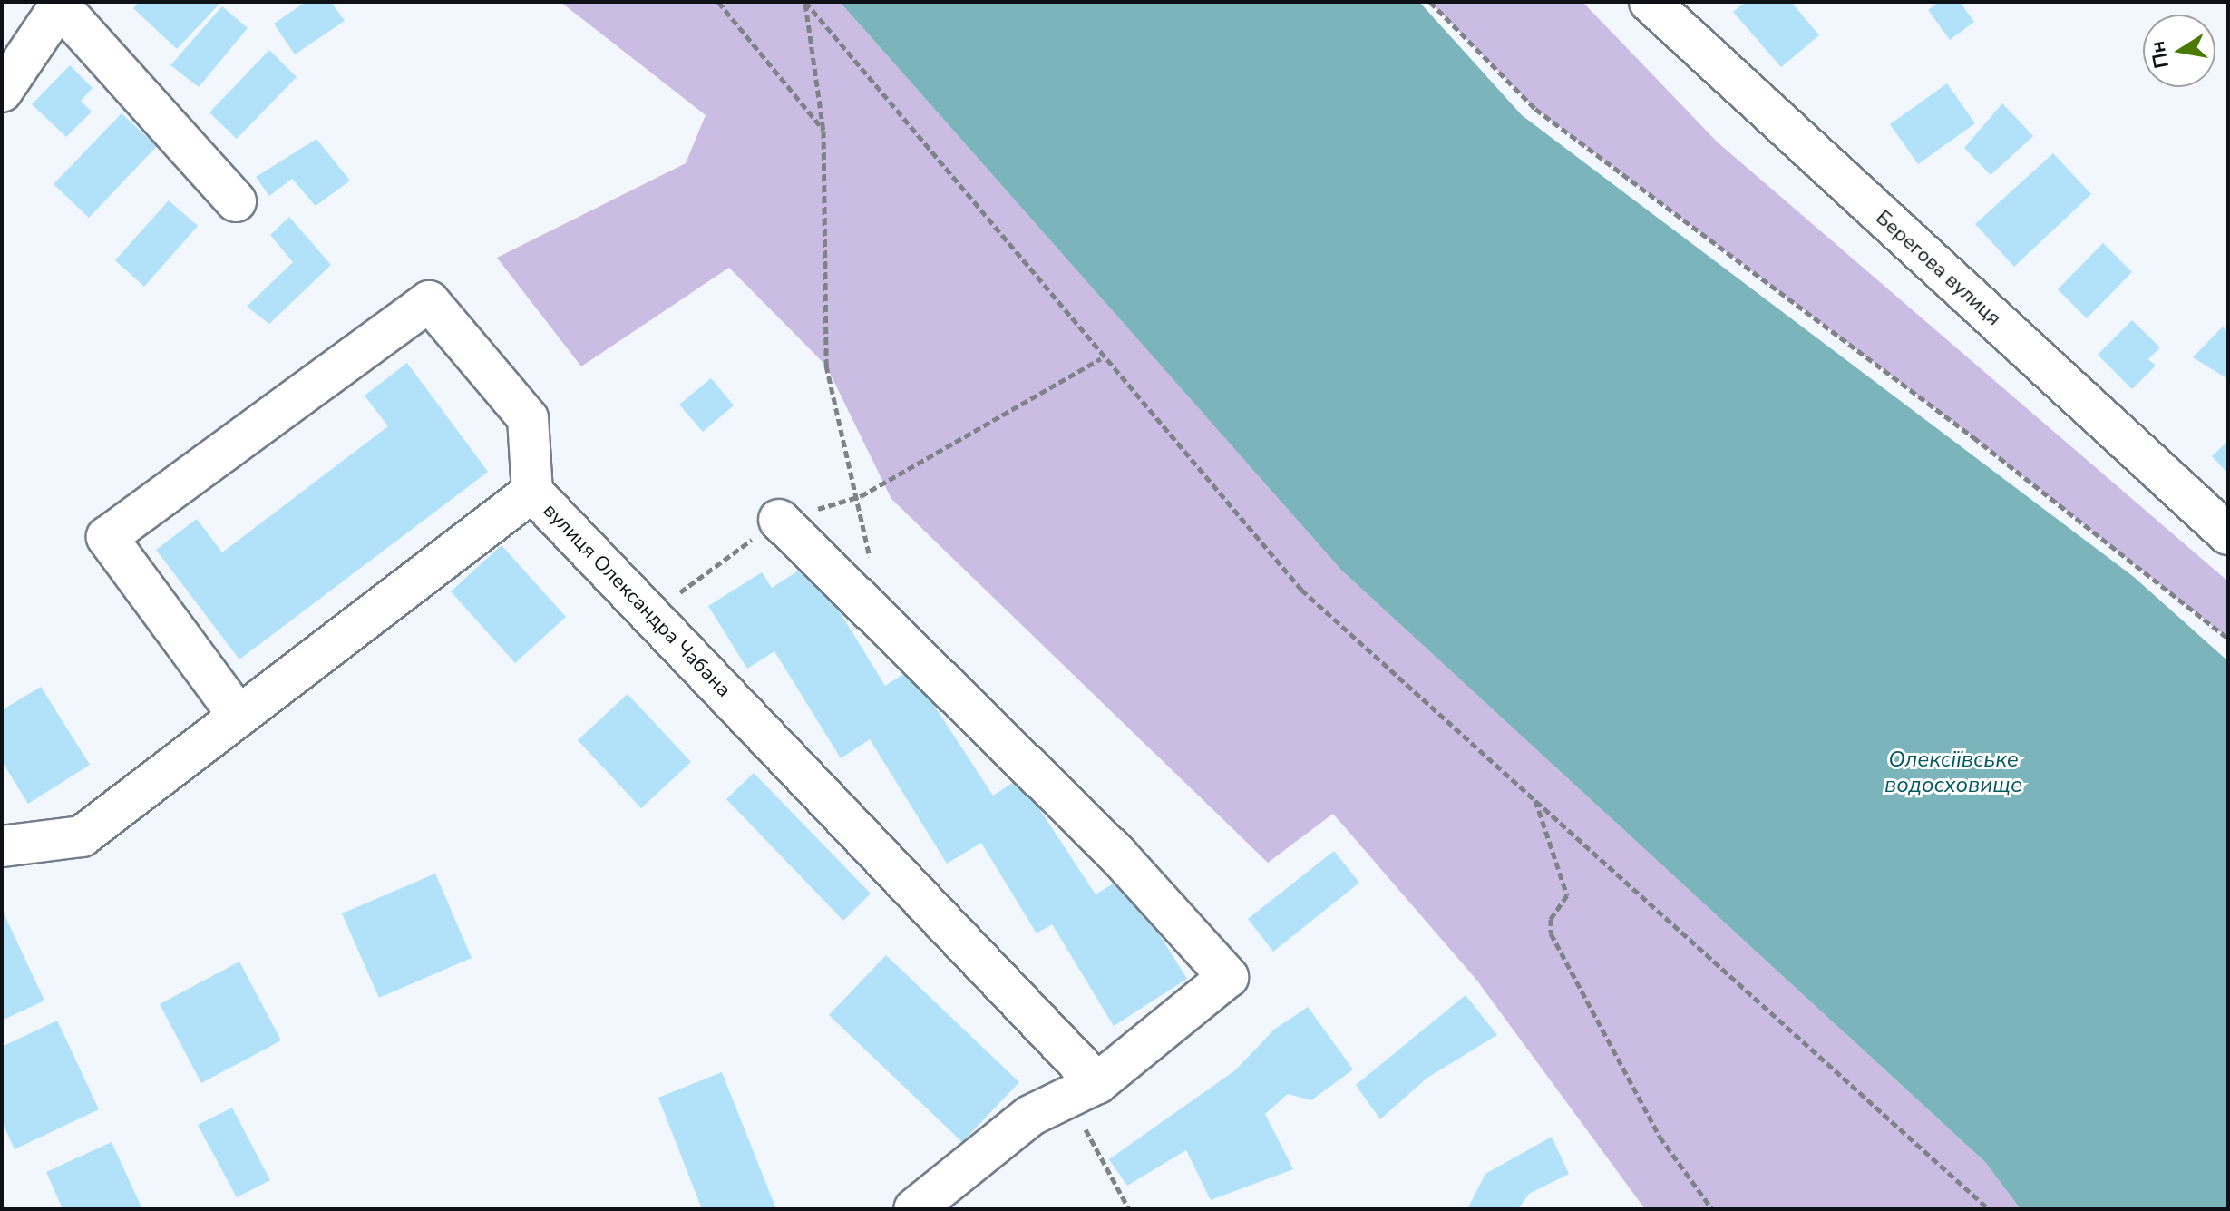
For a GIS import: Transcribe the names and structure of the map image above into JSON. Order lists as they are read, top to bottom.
{
  "streets": {
    "street": ["Берегова вулиця", "вулиця Олександра Чабана"]
  },
  "water": ["Олексіївське водосховище"],
  "north": "left"
}
